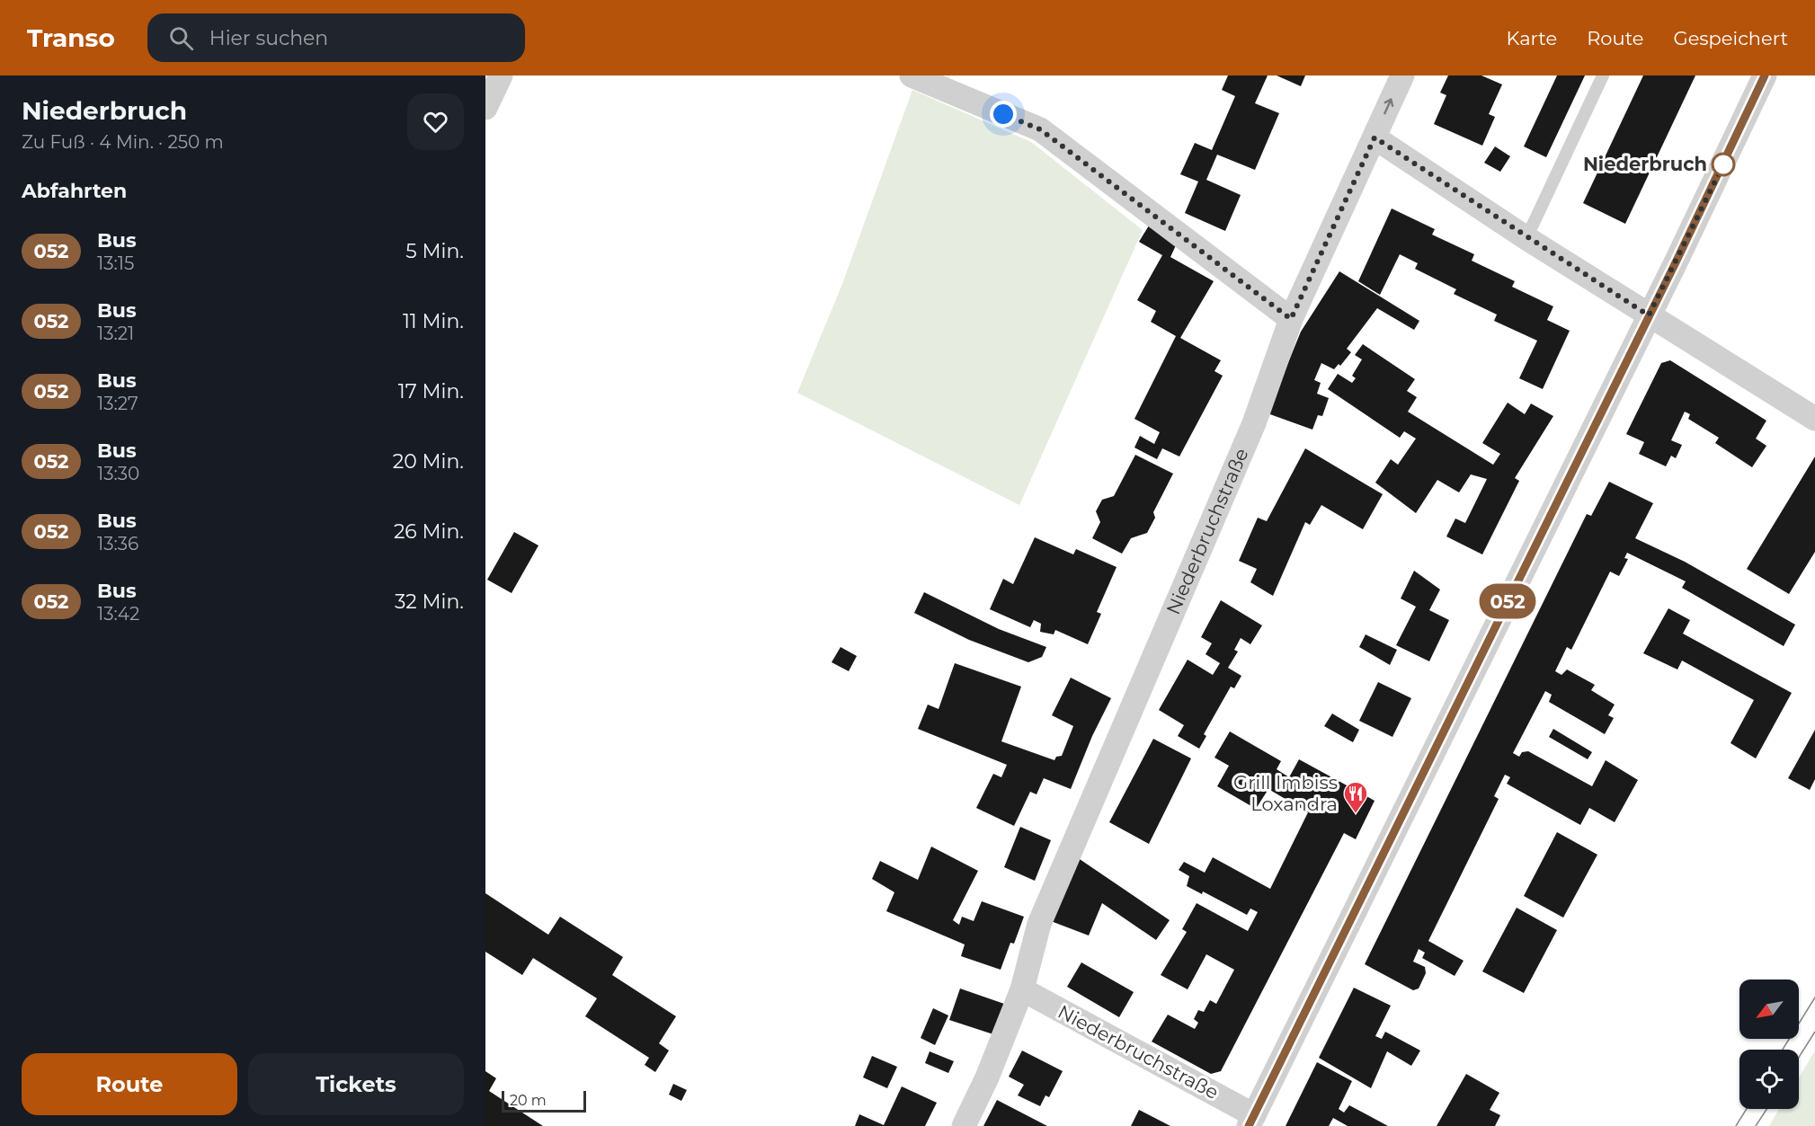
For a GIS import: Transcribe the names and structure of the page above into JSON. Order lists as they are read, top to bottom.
{
  "streets": {
    "street": ["Niederbruchstraße"]
  },
  "places": {
    "other": ["Niederbruch"],
    "restaurant": ["Grill Imbiss Loxandra"]
  },
  "lines": ["bus line 052"],
  "scale_bar": "20 m",
  "north": "bottom left",
  "page": {
    "header": "Transo",
    "search": "Hier suchen",
    "nav": ["Karte", "Route", "Gespeichert"],
    "heading": [
      ["Niederbruch", "Zu Fuß · 4 Min. · 250 m"],
      "Abfahrten"
    ],
    "on_map": "052",
    "list": [
      {
        "mark": "052",
        "name": "Bus",
        "note": "13:15",
        "value": "5 Min."
      },
      {
        "mark": "052",
        "name": "Bus",
        "note": "13:21",
        "value": "11 Min."
      },
      {
        "mark": "052",
        "name": "Bus",
        "note": "13:27",
        "value": "17 Min."
      },
      {
        "mark": "052",
        "name": "Bus",
        "note": "13:30",
        "value": "20 Min."
      },
      {
        "mark": "052",
        "name": "Bus",
        "note": "13:36",
        "value": "26 Min."
      },
      {
        "mark": "052",
        "name": "Bus",
        "note": "13:42",
        "value": "32 Min."
      }
    ],
    "buttons": ["Route", "Tickets"],
    "scale": "20 m"
  }
}
